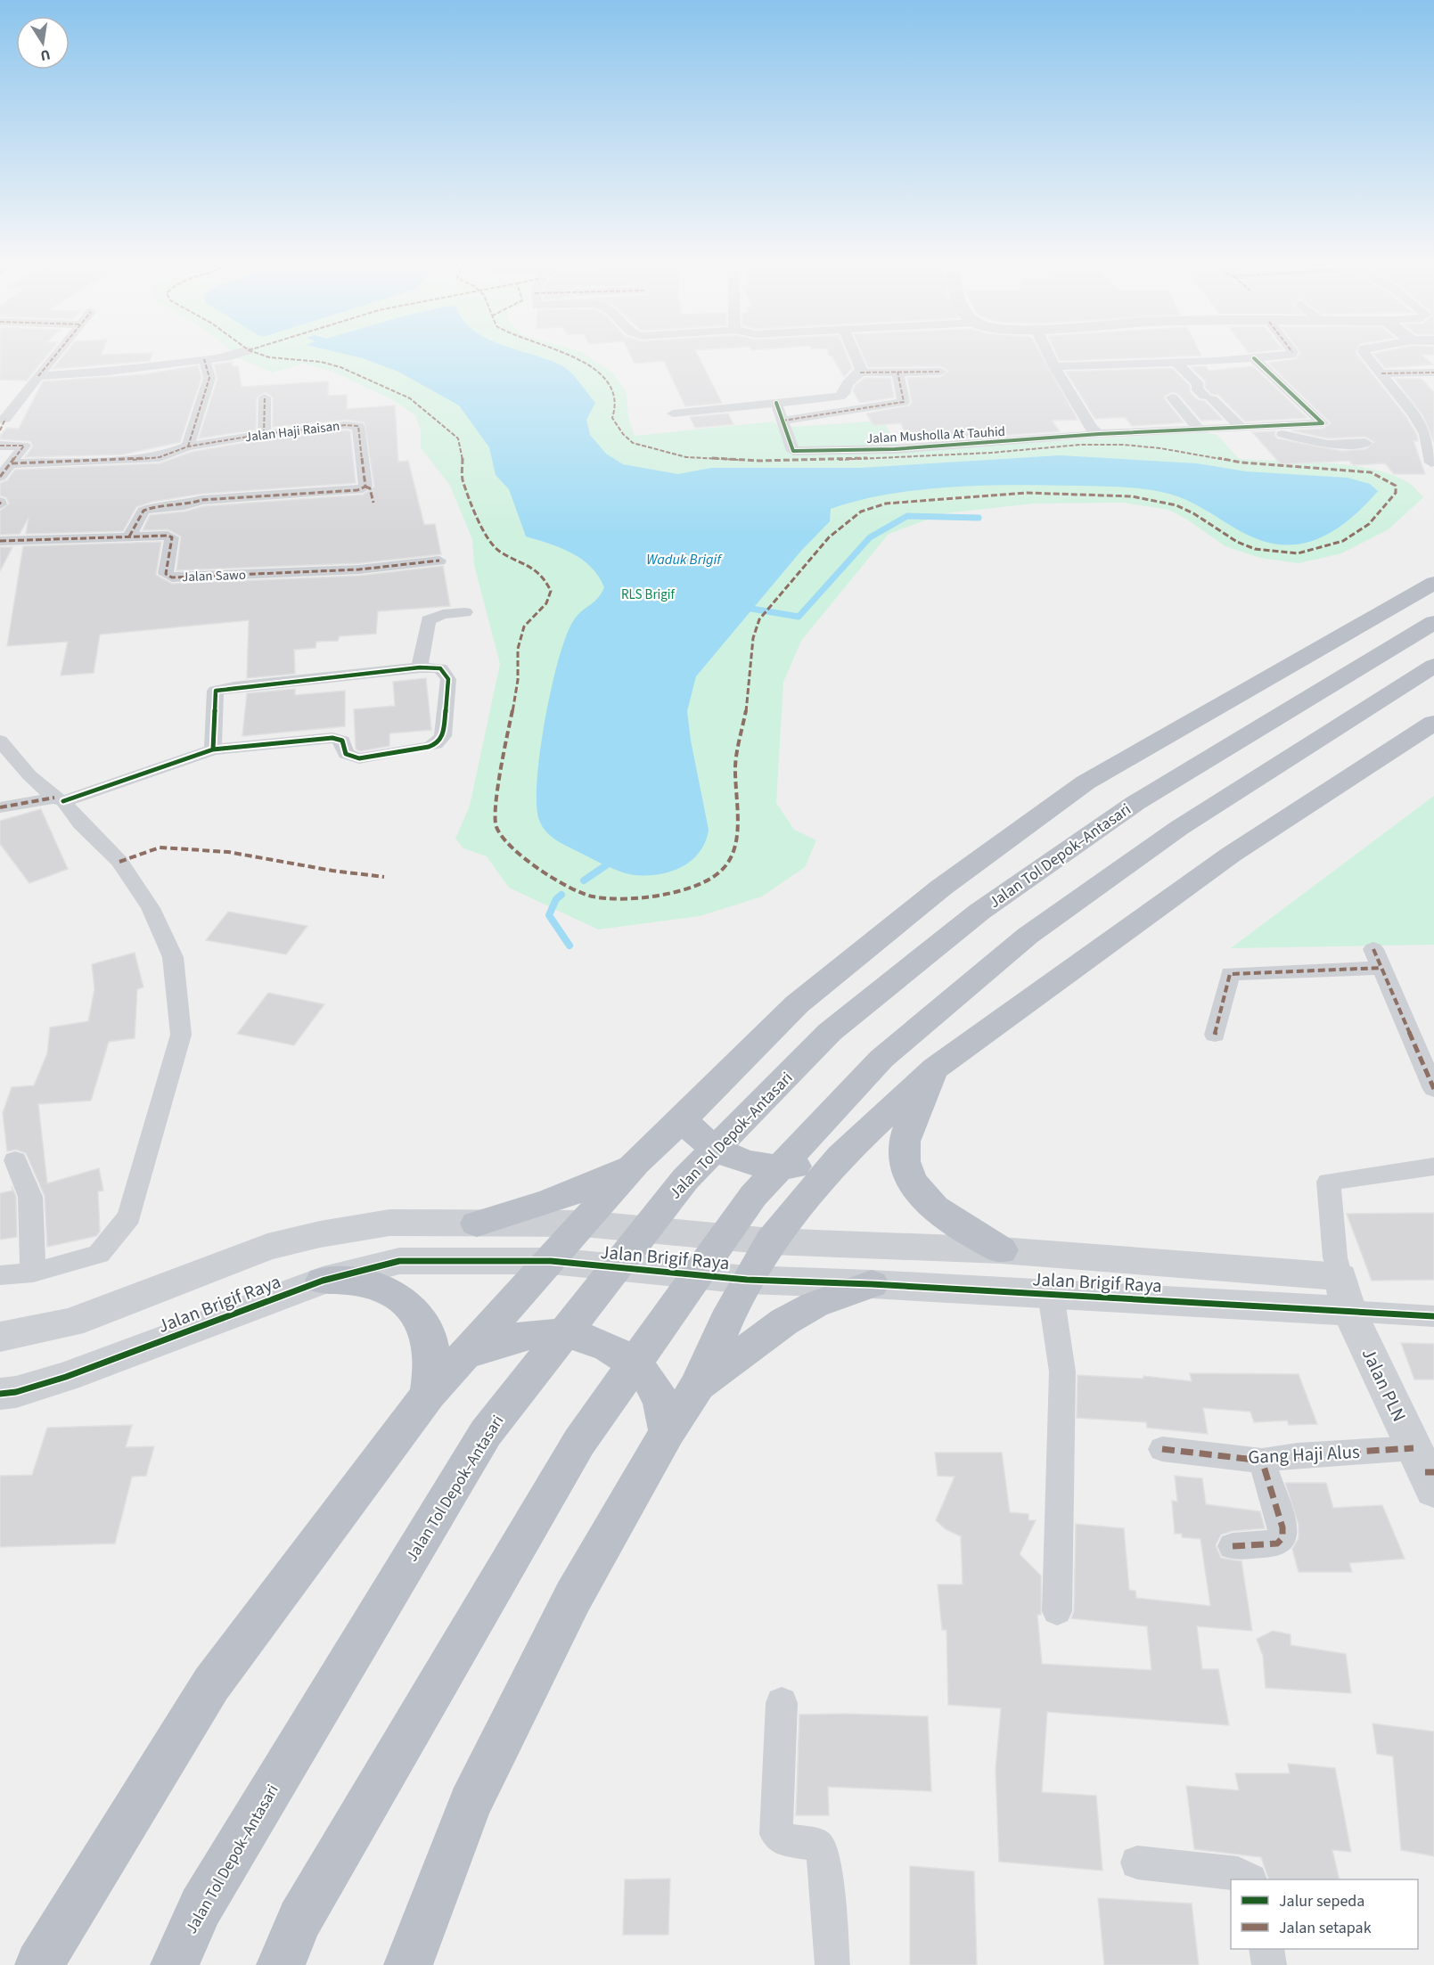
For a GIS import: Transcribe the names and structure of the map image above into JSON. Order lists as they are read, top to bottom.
{
  "streets": {
    "highway": ["Jalan Tol Depok–Antasari"],
    "street": [
      "Jalan Haji Raisan",
      "Jalan Musholla At Tauhid",
      "Jalan Sawo",
      "Jalan Brigif Raya",
      "Jalan PLN",
      "Gang Haji Alus"
    ]
  },
  "crossings": [
    ["Jalan Brigif Raya", "Jalan PLN"],
    ["Jalan PLN", "Gang Haji Alus"]
  ],
  "water": ["Waduk Brigif"],
  "parks": ["RLS Brigif"],
  "legend": ["Jalur sepeda", "Jalan setapak"],
  "north": "bottom"
}
